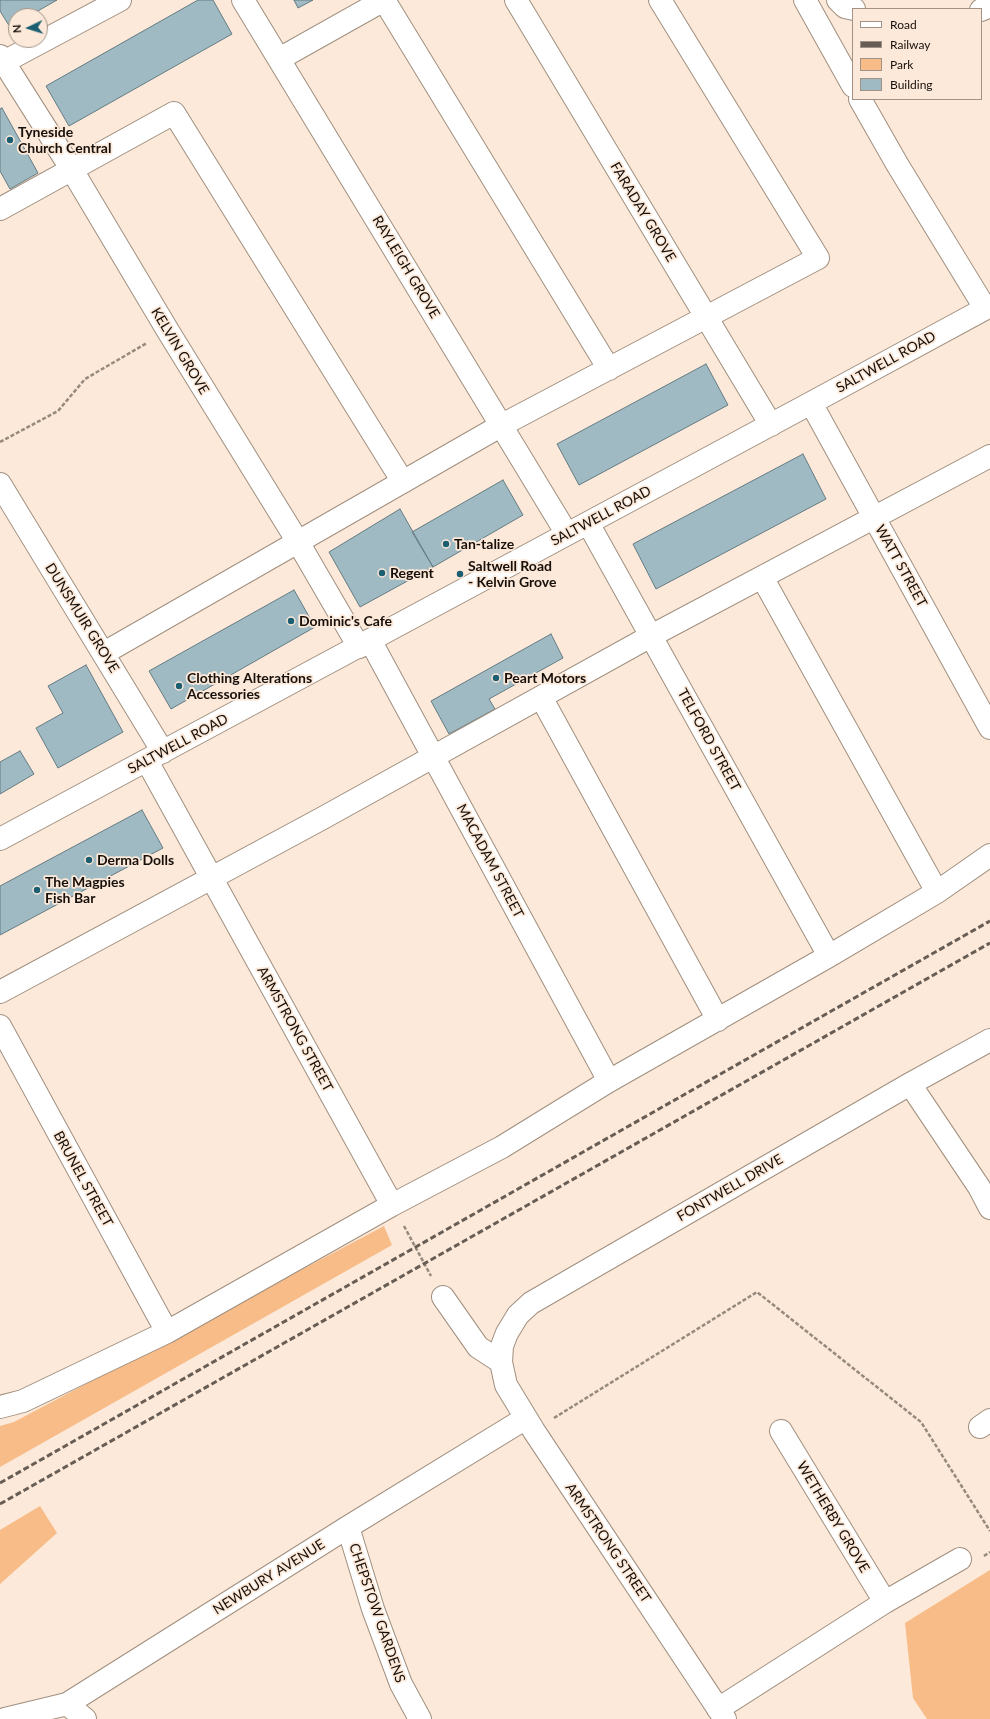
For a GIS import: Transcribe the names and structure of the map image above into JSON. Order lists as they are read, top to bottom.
{
  "streets": {
    "street": [
      "FARADAY GROVE",
      "RAYLEIGH GROVE",
      "KELVIN GROVE",
      "SALTWELL ROAD",
      "WATT STREET",
      "DUNSMUIR GROVE",
      "TELFORD STREET",
      "MACADAM STREET",
      "ARMSTRONG STREET",
      "BRUNEL STREET",
      "FONTWELL DRIVE",
      "WETHERBY GROVE",
      "NEWBURY AVENUE",
      "CHEPSTOW GARDENS"
    ]
  },
  "crossings": [
    ["FARADAY GROVE", "SALTWELL ROAD"],
    ["RAYLEIGH GROVE", "SALTWELL ROAD"],
    ["KELVIN GROVE", "SALTWELL ROAD"],
    ["KELVIN GROVE", "MACADAM STREET"],
    ["SALTWELL ROAD", "WATT STREET"],
    ["SALTWELL ROAD", "DUNSMUIR GROVE"],
    ["SALTWELL ROAD", "TELFORD STREET"],
    ["SALTWELL ROAD", "MACADAM STREET"],
    ["SALTWELL ROAD", "ARMSTRONG STREET"],
    ["DUNSMUIR GROVE", "ARMSTRONG STREET"],
    ["ARMSTRONG STREET", "FONTWELL DRIVE"],
    ["ARMSTRONG STREET", "NEWBURY AVENUE"],
    ["NEWBURY AVENUE", "CHEPSTOW GARDENS"]
  ],
  "places": [
    "Tyneside Church Central",
    "Tan-talize",
    "Regent",
    "Saltwell Road - Kelvin Grove",
    "Dominic's Cafe",
    "Peart Motors",
    "Clothing Alterations Accessories",
    "Derma Dolls",
    "The Magpies Fish Bar"
  ],
  "legend": [
    "Road",
    "Railway",
    "Park",
    "Building"
  ],
  "north": "left"
}
